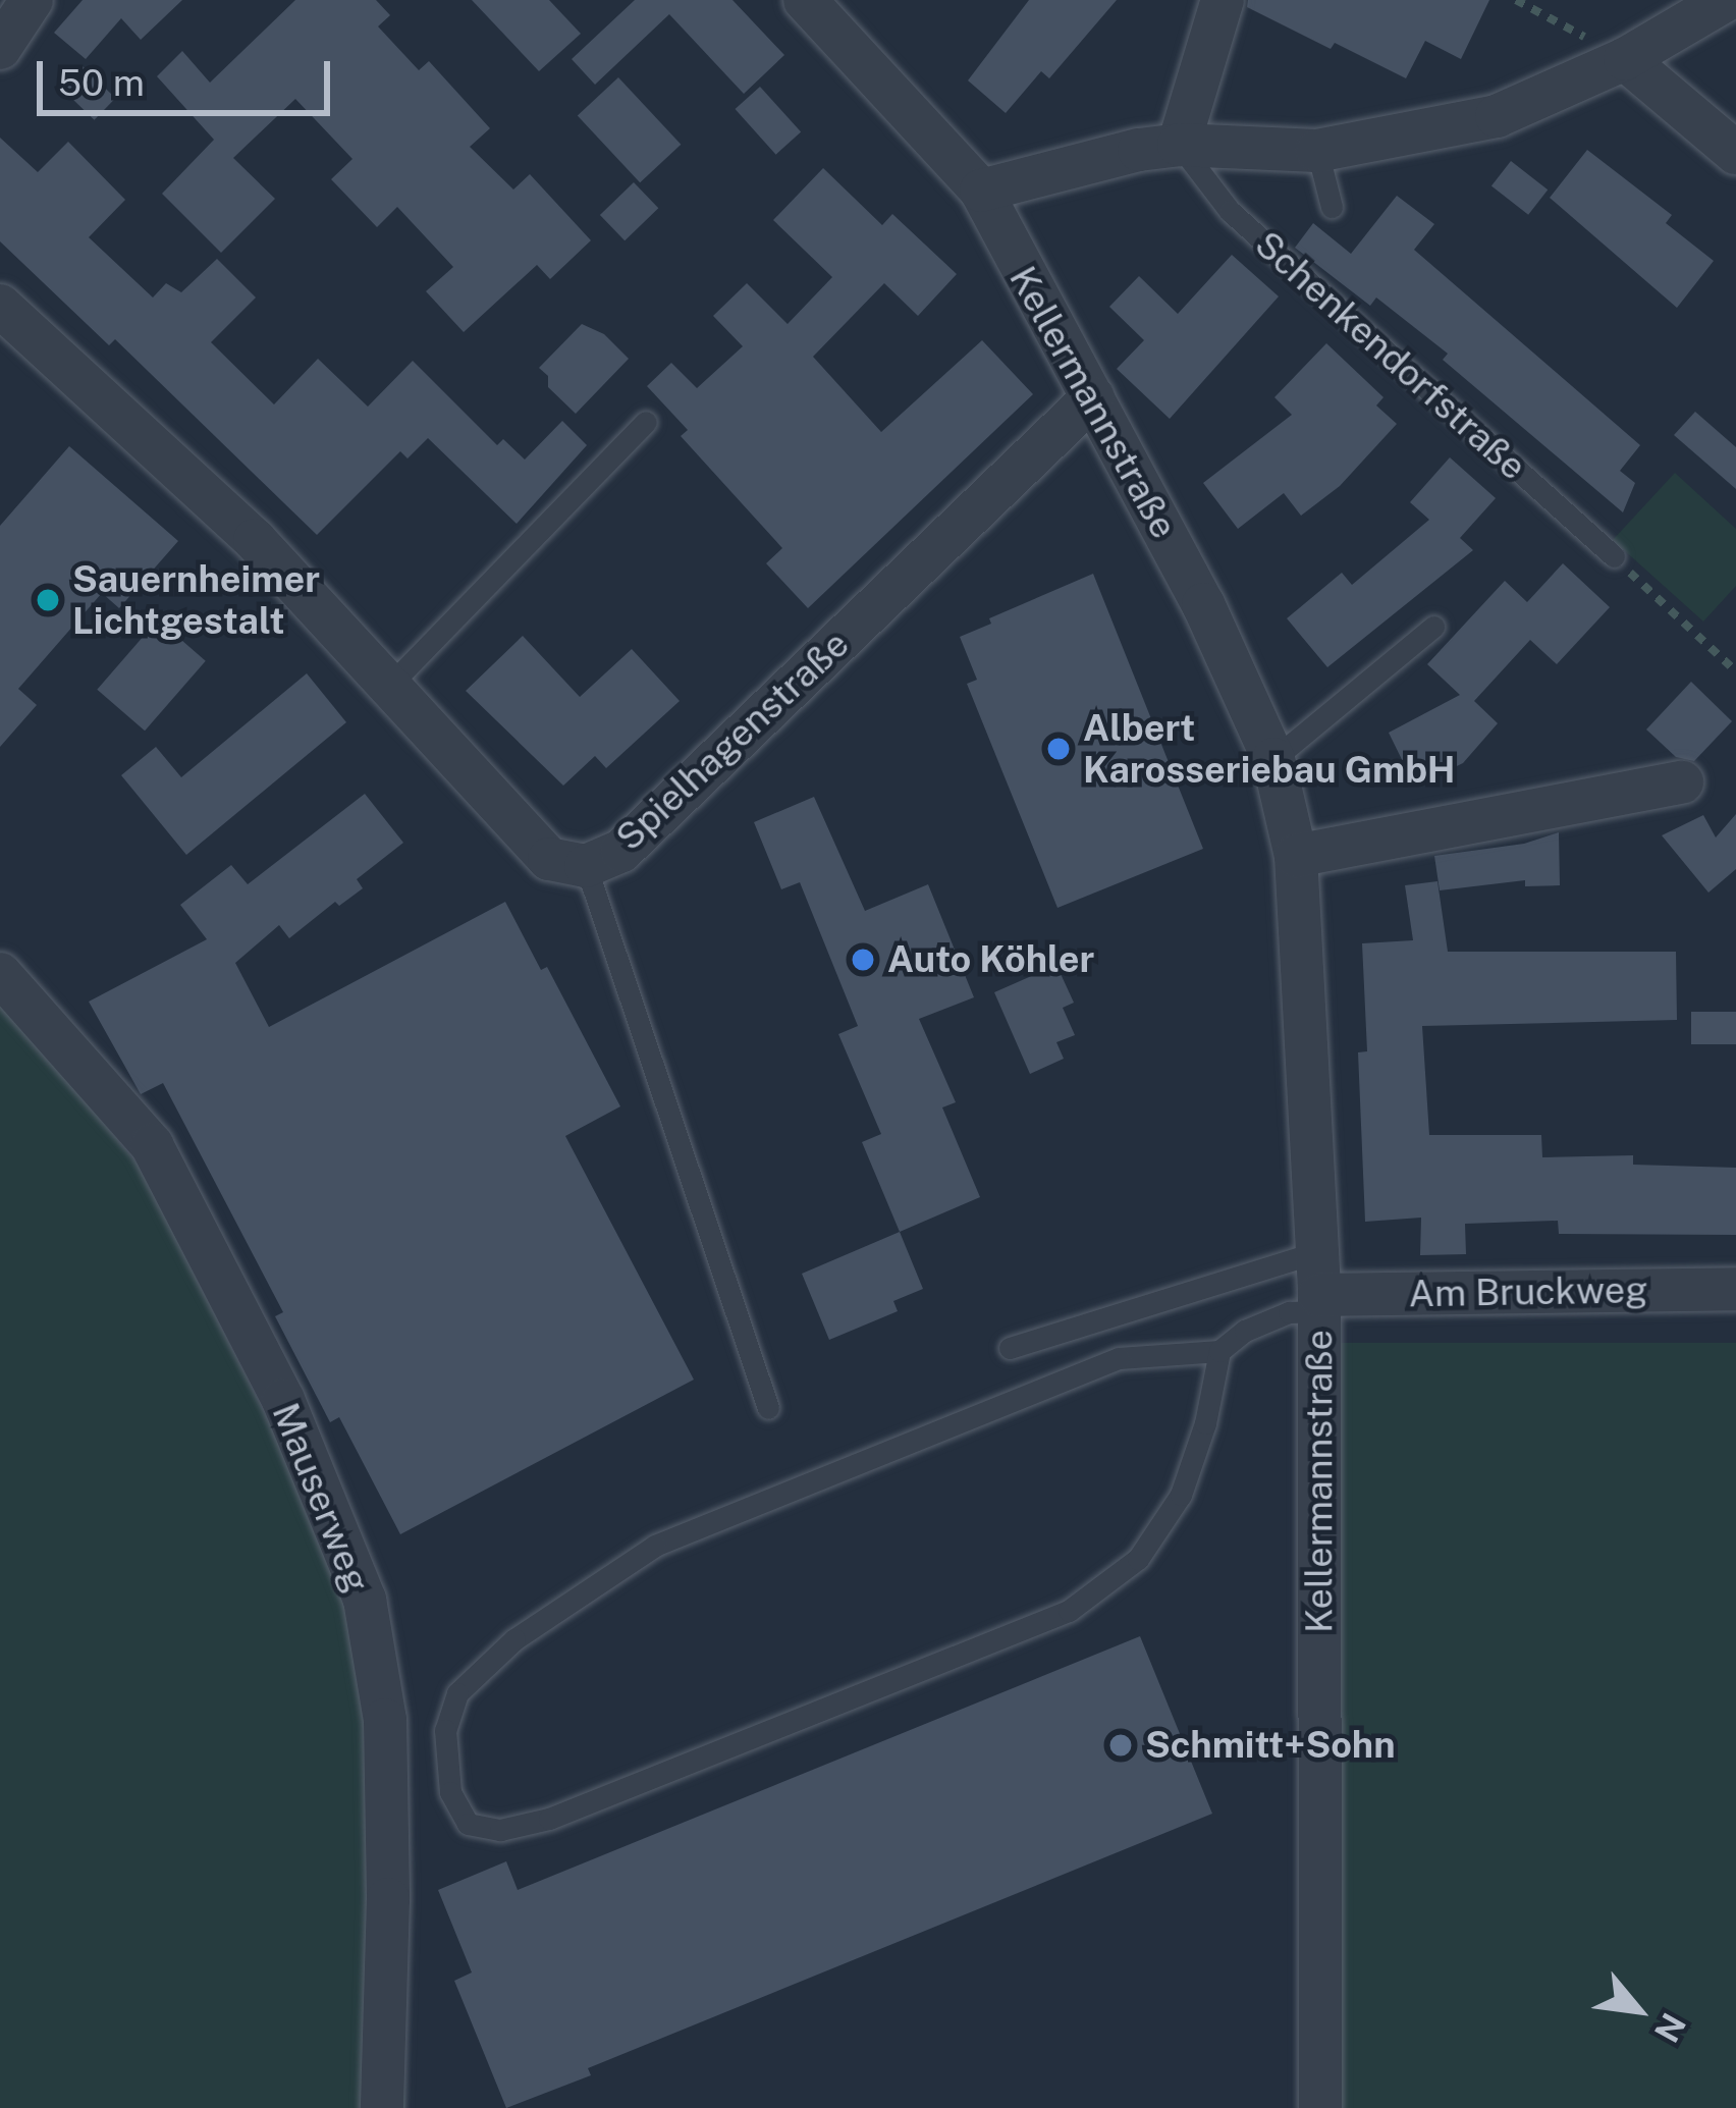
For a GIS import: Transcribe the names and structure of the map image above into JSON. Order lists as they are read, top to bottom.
{
  "streets": {
    "street": [
      "Kellermannstraße",
      "Spielhagenstraße",
      "Am Bruckweg",
      "Mauserweg"
    ],
    "lane": ["Schenkendorfstraße"]
  },
  "crossings": [
    ["Kellermannstraße", "Spielhagenstraße"],
    ["Kellermannstraße", "Am Bruckweg"]
  ],
  "places": [
    "Sauernheimer Lichtgestalt",
    "Albert Karosseriebau GmbH",
    "Auto Köhler",
    "Schmitt+Sohn"
  ],
  "scale_bar": "50 m",
  "north": "bottom right"
}
